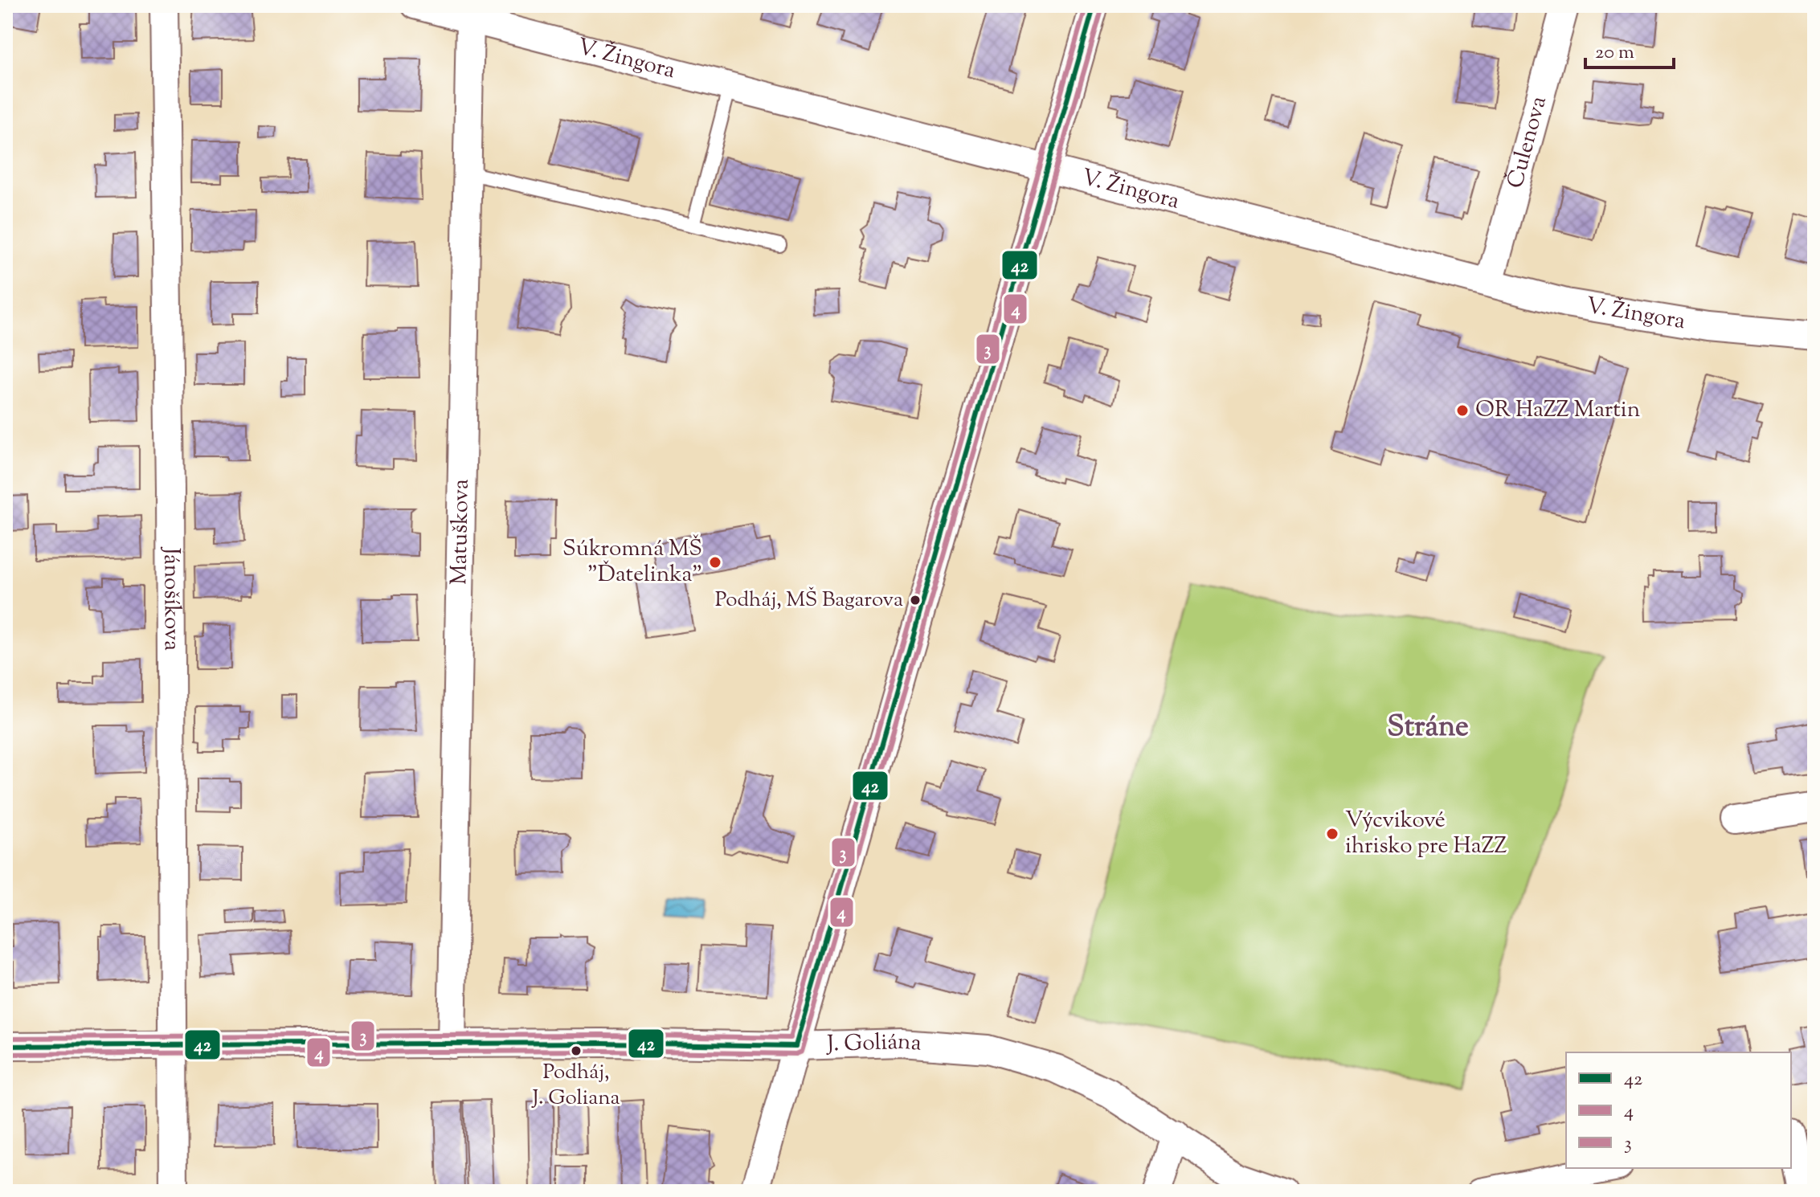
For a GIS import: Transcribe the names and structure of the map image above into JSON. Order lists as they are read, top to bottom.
{
  "streets": {
    "street": [
      "V. Žingora",
      "Čulenova",
      "Matuškova",
      "Jánošíkova",
      "J. Goliána"
    ]
  },
  "crossings": [
    ["V. Žingora", "Čulenova"],
    ["V. Žingora", "Matuškova"],
    ["Matuškova", "J. Goliána"],
    ["Jánošíkova", "J. Goliána"]
  ],
  "districts": ["Stráne"],
  "places": [
    "OR HaZZ Martin",
    "Súkromná MŠ \"Ďatelinka\"",
    "Podháj, MŠ Bagarova",
    "Výcvikové ihrisko pre HaZZ",
    "Podháj, J. Goliana"
  ],
  "lines": ["transit line 42", "transit line 3", "transit line 4"],
  "legend": ["42", "4", "3"],
  "scale_bar": "20 m"
}
